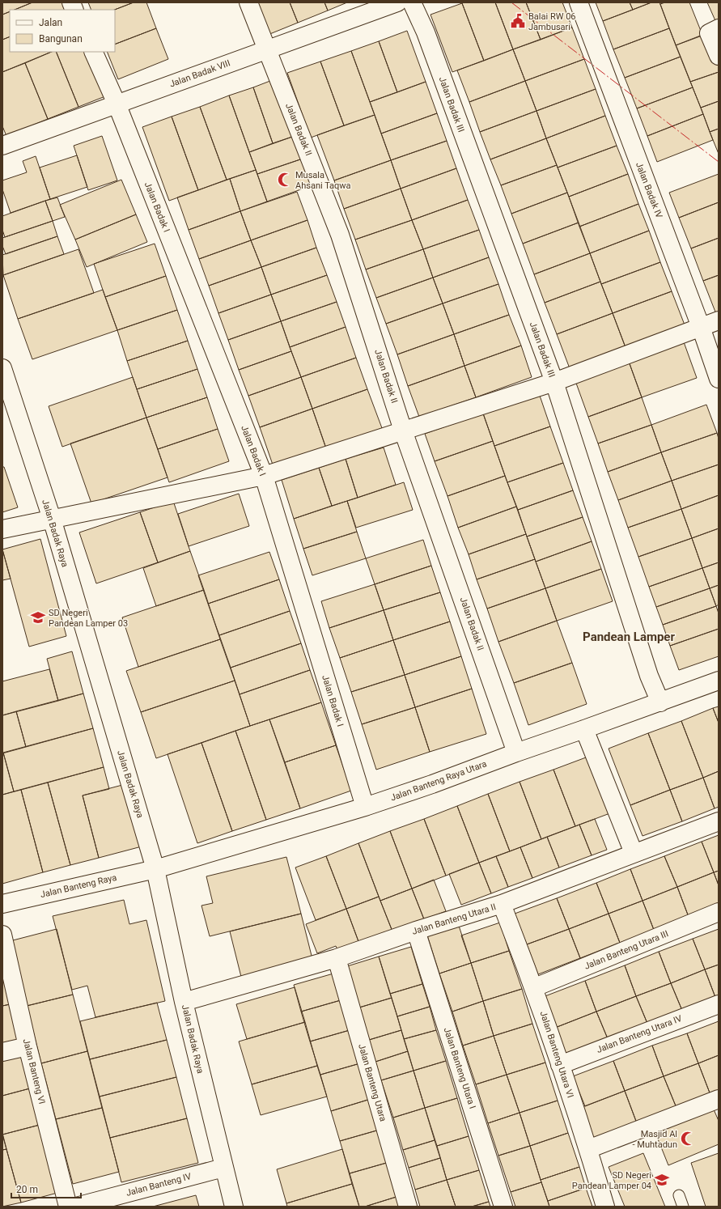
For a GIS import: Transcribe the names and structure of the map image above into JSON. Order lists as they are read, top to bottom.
{
  "streets": {
    "street": [
      "Jalan Badak VIII",
      "Jalan Badak III",
      "Jalan Badak II",
      "Jalan Badak IV",
      "Jalan Badak I",
      "Jalan Badak Raya",
      "Jalan Banteng Raya Utara",
      "Jalan Banteng Raya",
      "Jalan Banteng Utara II",
      "Jalan Banteng Utara III",
      "Jalan Banteng Utara IV",
      "Jalan Banteng Utara VI",
      "Jalan Banteng Utara I",
      "Jalan Banteng VI",
      "Jalan Banteng Utara",
      "Jalan Banteng IV"
    ]
  },
  "crossings": [
    ["Jalan Badak VIII", "Jalan Badak II"],
    ["Jalan Badak VIII", "Jalan Badak I"],
    ["Jalan Badak III", "Jalan Banteng Raya Utara"],
    ["Jalan Badak II", "Jalan Banteng Raya Utara"],
    ["Jalan Badak I", "Jalan Banteng Raya Utara"],
    ["Jalan Badak Raya", "Jalan Banteng Raya Utara"],
    ["Jalan Badak Raya", "Jalan Banteng Raya"],
    ["Jalan Badak Raya", "Jalan Banteng Utara II"],
    ["Jalan Badak Raya", "Jalan Banteng IV"],
    ["Jalan Banteng Raya Utara", "Jalan Banteng Raya"],
    ["Jalan Banteng Utara II", "Jalan Banteng Utara VI"],
    ["Jalan Banteng Utara II", "Jalan Banteng Utara I"],
    ["Jalan Banteng Utara II", "Jalan Banteng Utara"],
    ["Jalan Banteng Utara III", "Jalan Banteng Utara VI"],
    ["Jalan Banteng Utara IV", "Jalan Banteng Utara VI"]
  ],
  "districts": ["Pandean Lamper"],
  "places": {
    "public building": ["Balai RW 06 Jambusari"],
    "mosque": ["Musala Ahsani Taqwa", "Masjid Al - Muhtadun"],
    "school or university": ["SD Negeri Pandean Lamper 03", "SD Negeri Pandean Lamper 04"]
  },
  "legend": ["Jalan", "Bangunan"],
  "scale_bar": "20 m"
}
